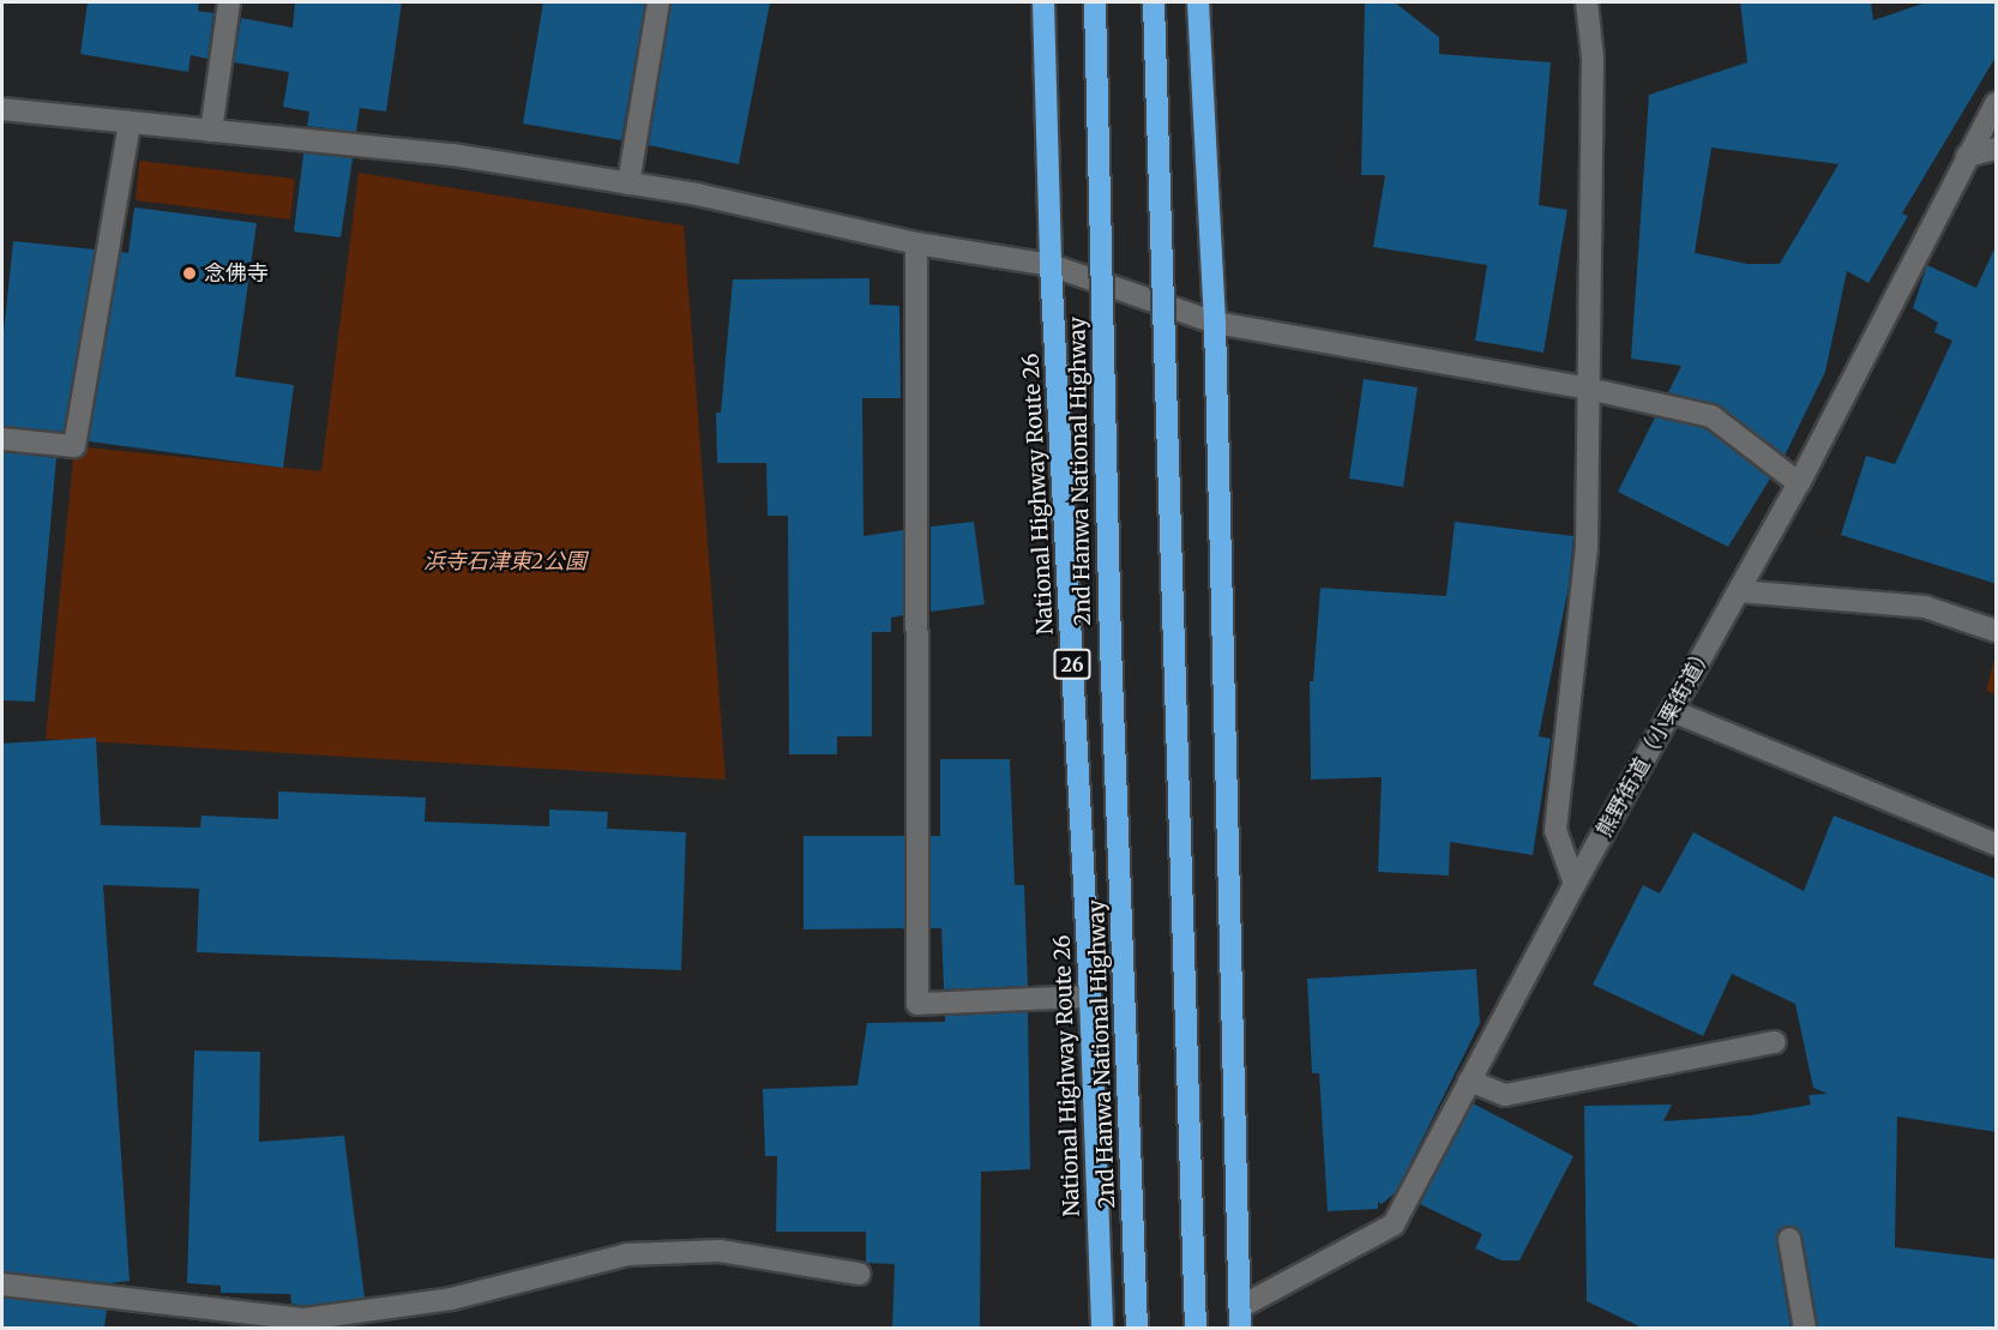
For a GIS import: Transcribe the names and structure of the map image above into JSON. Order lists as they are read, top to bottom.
{
  "streets": {
    "highway": ["2nd Hanwa National Highway", "National Highway Route 26", "26"],
    "street": ["熊野街道（小栗街道）"]
  },
  "parks": ["浜寺石津東2公園"],
  "places": ["念佛寺"]
}
